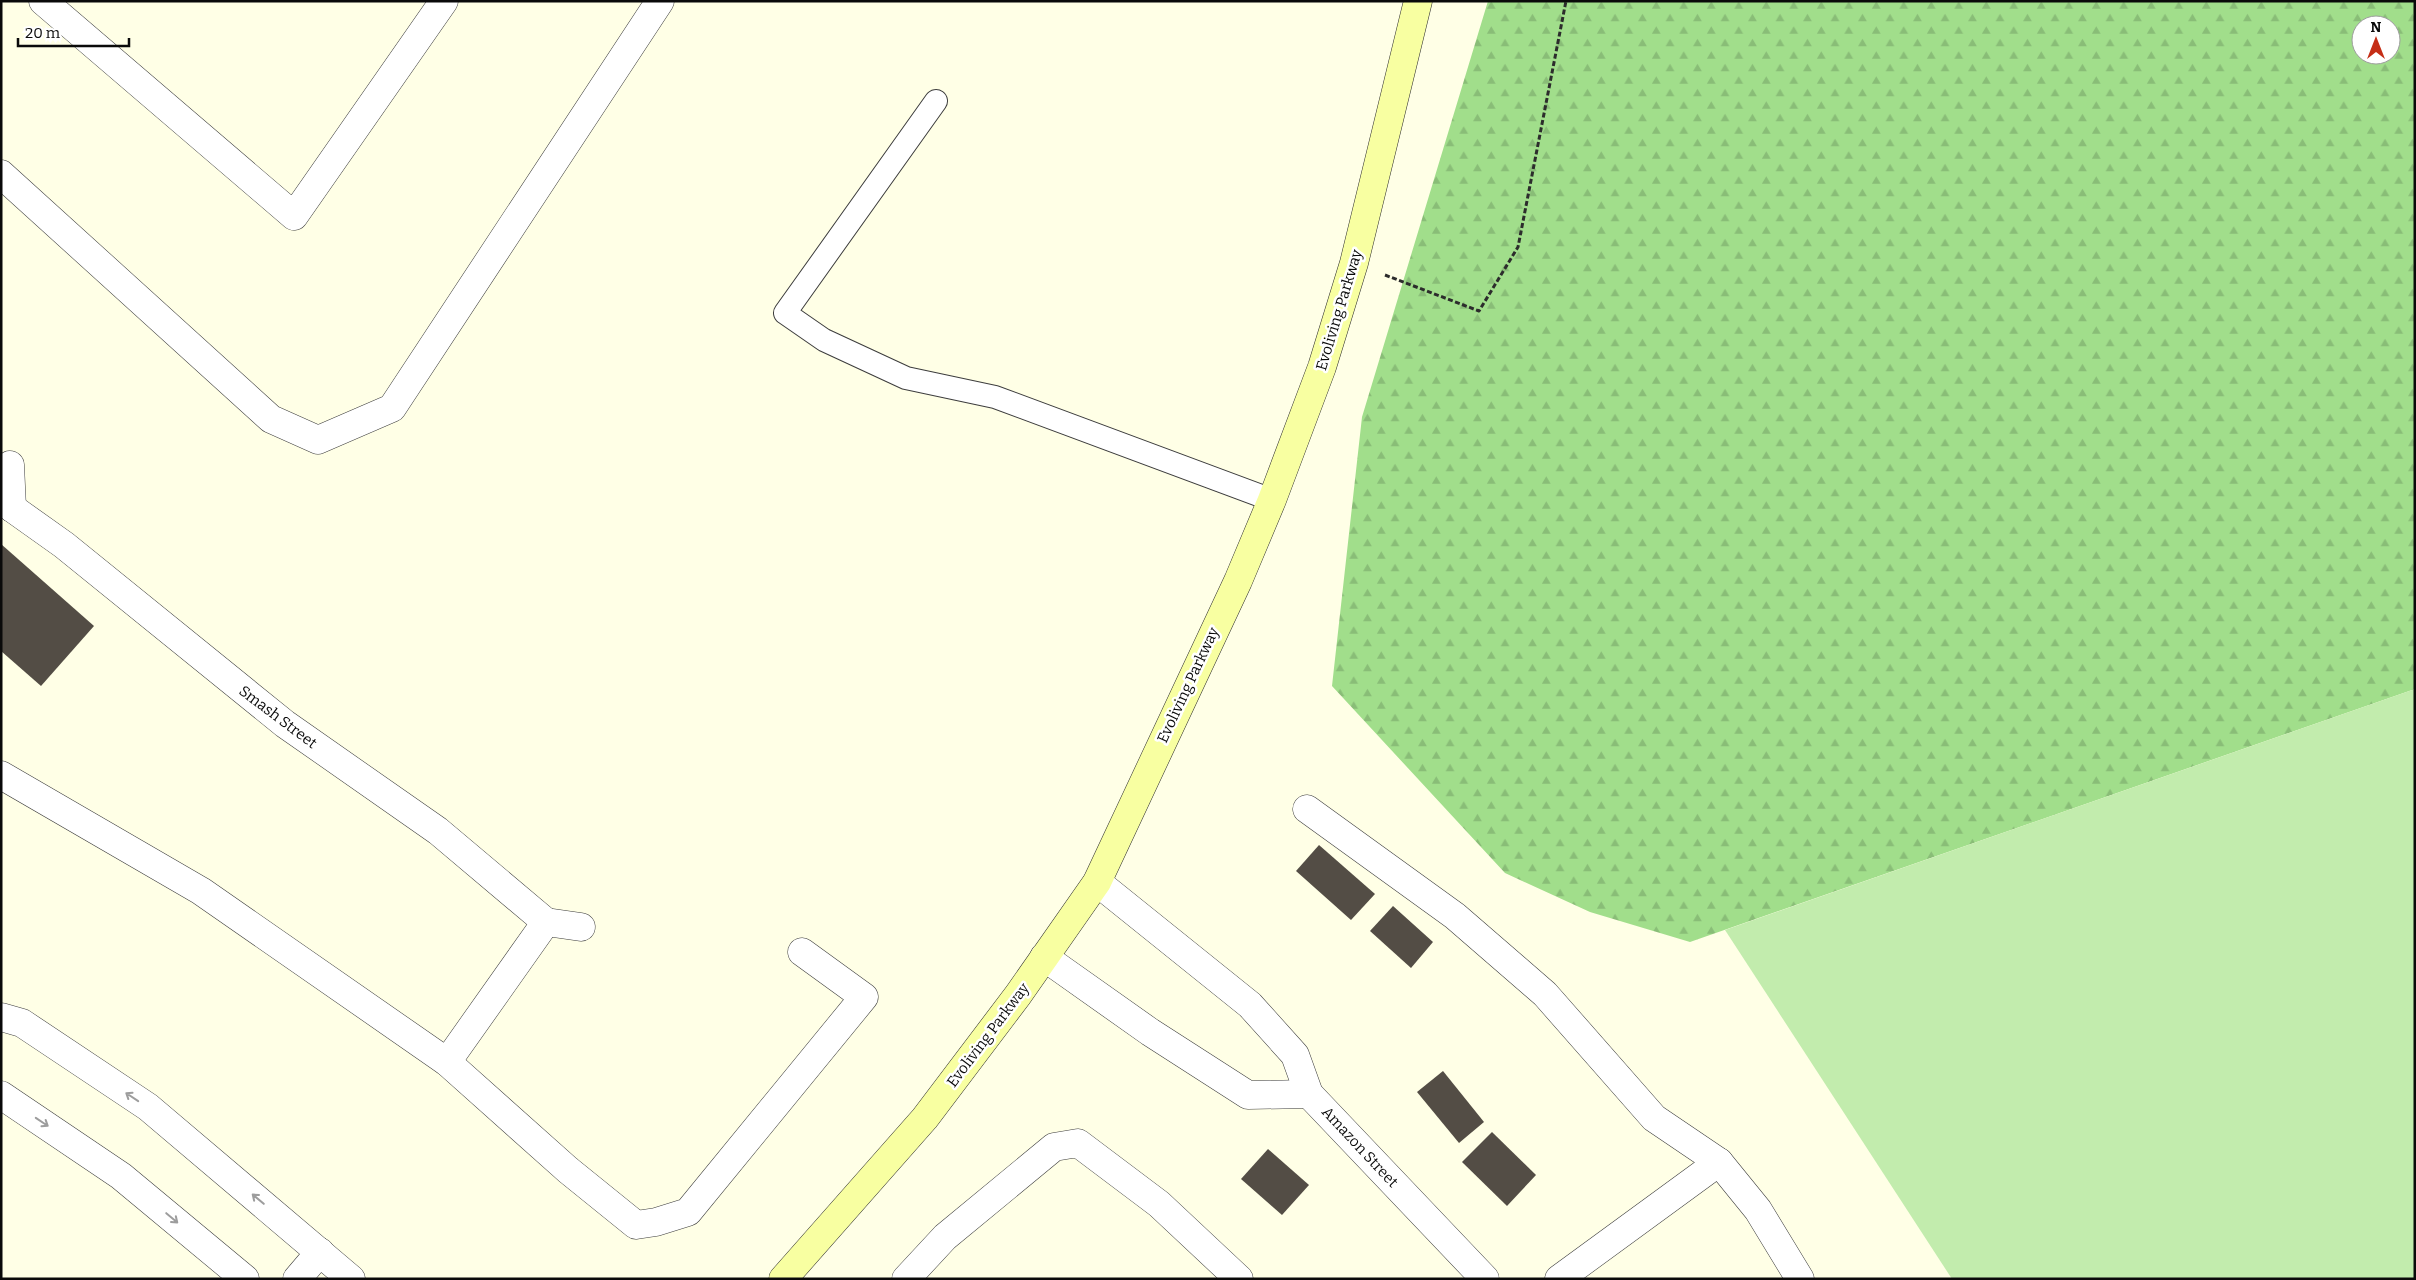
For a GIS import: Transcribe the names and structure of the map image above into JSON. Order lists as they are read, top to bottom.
{
  "streets": {
    "street": ["Evoliving Parkway", "Smash Street", "Amazon Street"]
  },
  "crossings": [
    ["Evoliving Parkway", "Amazon Street"]
  ],
  "scale_bar": "20 m",
  "north": "top"
}
